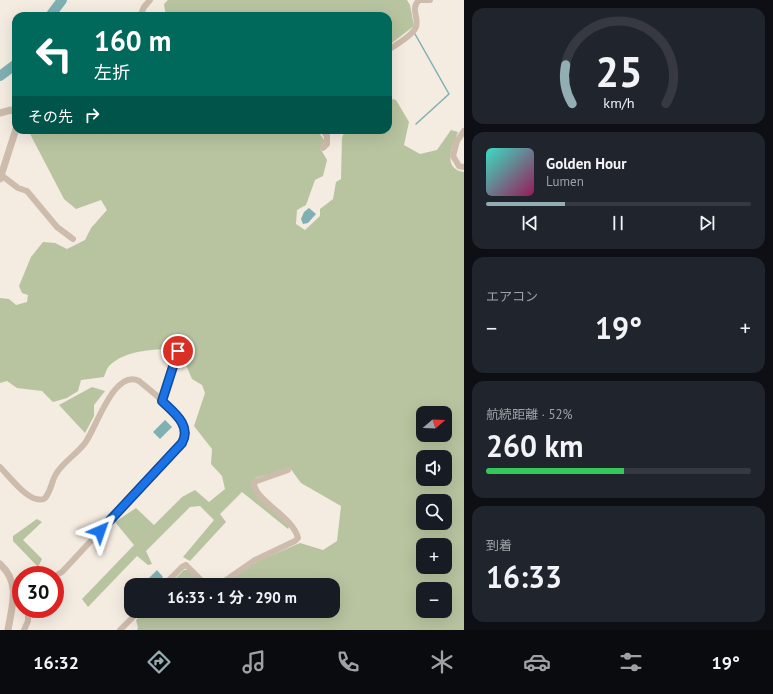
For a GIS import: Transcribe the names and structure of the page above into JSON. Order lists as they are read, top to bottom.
{
  "north": "right",
  "page": {
    "turn": ["160 m", "左折"],
    "then": "その先",
    "song": ["Golden Hour", "Lumen"],
    "tile": [
      "エアコン",
      ["航続距離 · 52%", "260 km"],
      ["到着", "16:33"]
    ],
    "heat": ["−", "19°", "+"],
    "map_buttons": ["+", "−"],
    "limit": "30",
    "trip": "16:33 · 1 分 · 290 m",
    "tabs": ["16:32", "19°"],
    "gauge": ["25", "km/h"]
  }
}
